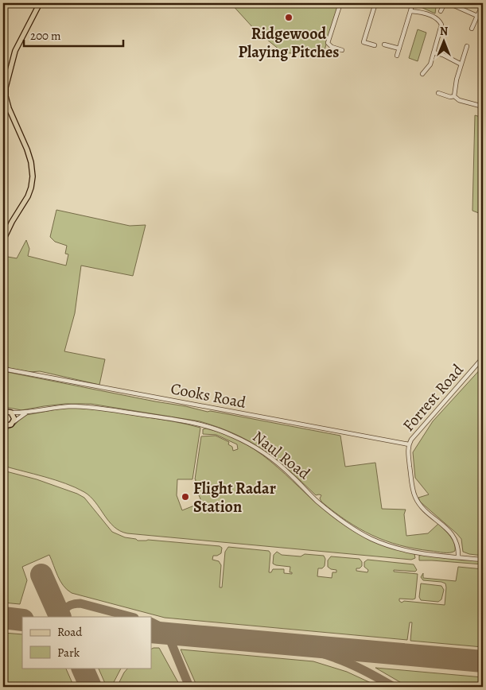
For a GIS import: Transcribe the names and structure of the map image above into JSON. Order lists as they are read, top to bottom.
{
  "streets": {
    "street": ["Cooks Road", "Forrest Road", "Naul Road"]
  },
  "crossings": [
    ["Cooks Road", "Forrest Road"],
    ["Forrest Road", "Naul Road"]
  ],
  "places": ["Ridgewood Playing Pitches", "Flight Radar Station"],
  "legend": ["Road", "Park"],
  "scale_bar": "200 m",
  "north": "top"
}
